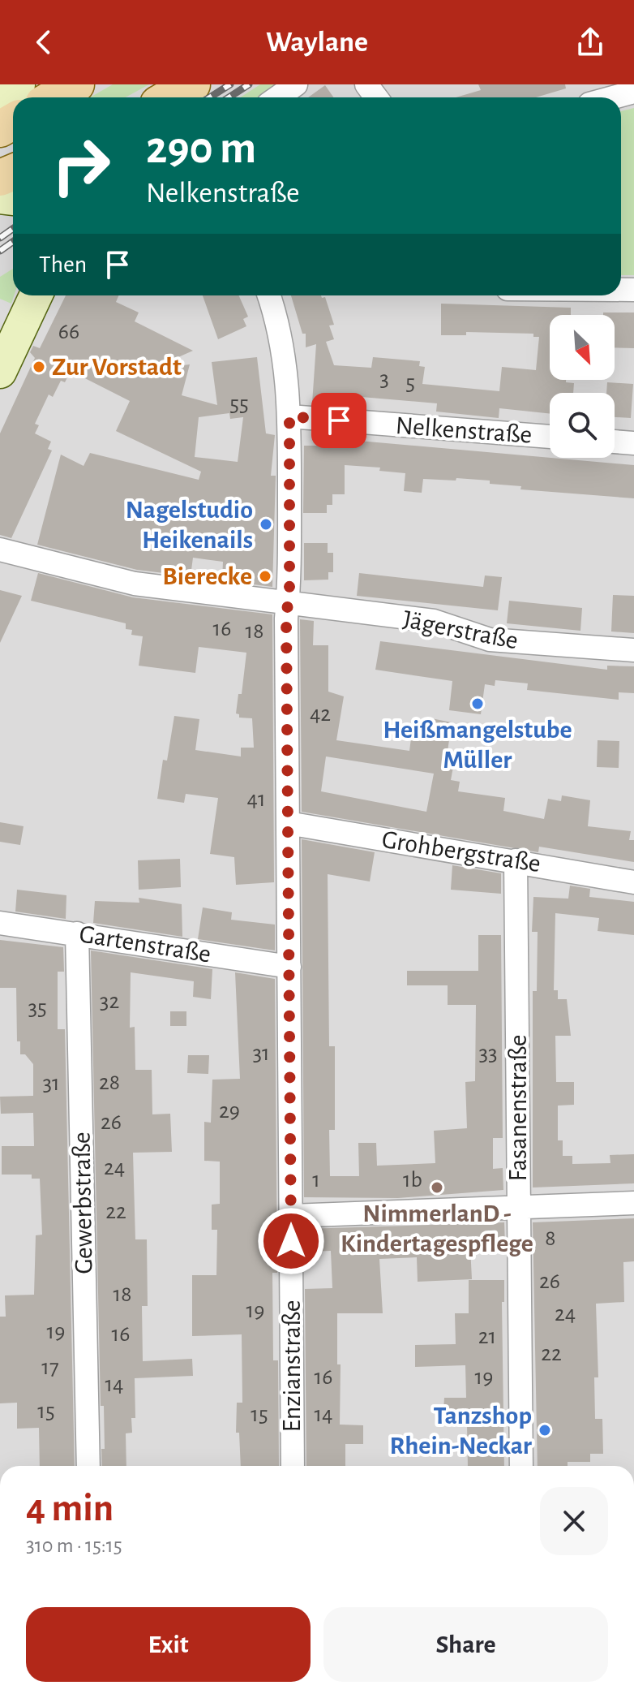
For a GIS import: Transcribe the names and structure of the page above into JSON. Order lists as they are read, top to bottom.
{
  "streets": {
    "street": [
      "Nelkenstraße",
      "Jägerstraße",
      "Grohbergstraße",
      "Gartenstraße",
      "Fasanenstraße",
      "Gewerbstraße",
      "Enzianstraße"
    ]
  },
  "crossings": [
    ["Nelkenstraße", "Enzianstraße"],
    ["Jägerstraße", "Enzianstraße"],
    ["Grohbergstraße", "Fasanenstraße"],
    ["Grohbergstraße", "Enzianstraße"],
    ["Gartenstraße", "Gewerbstraße"],
    ["Gartenstraße", "Enzianstraße"]
  ],
  "places": [
    "Zur Vorstadt",
    "Nagelstudio Heikenails",
    "Bierecke",
    "Heißmangelstube Müller",
    "NimmerlanD - Kindertagespflege",
    "Tanzshop Rhein-Neckar"
  ],
  "house_numbers": [
    "66",
    "3",
    "5",
    "55",
    "16",
    "18",
    "42",
    "41",
    "32",
    "35",
    "31",
    "33",
    "28",
    "31",
    "29",
    "26",
    "24",
    "1",
    "1b",
    "22",
    "8",
    "26",
    "18",
    "19",
    "24",
    "19",
    "16",
    "21",
    "22",
    "17",
    "16",
    "19",
    "14",
    "15",
    "15",
    "14"
  ],
  "north": "bottom right",
  "page": {
    "header": "Waylane",
    "turn": ["290 m", "Nelkenstraße"],
    "then": "Then",
    "heading": ["4 min", "310 m · 15:15"],
    "buttons": ["Exit", "Share"]
  }
}
